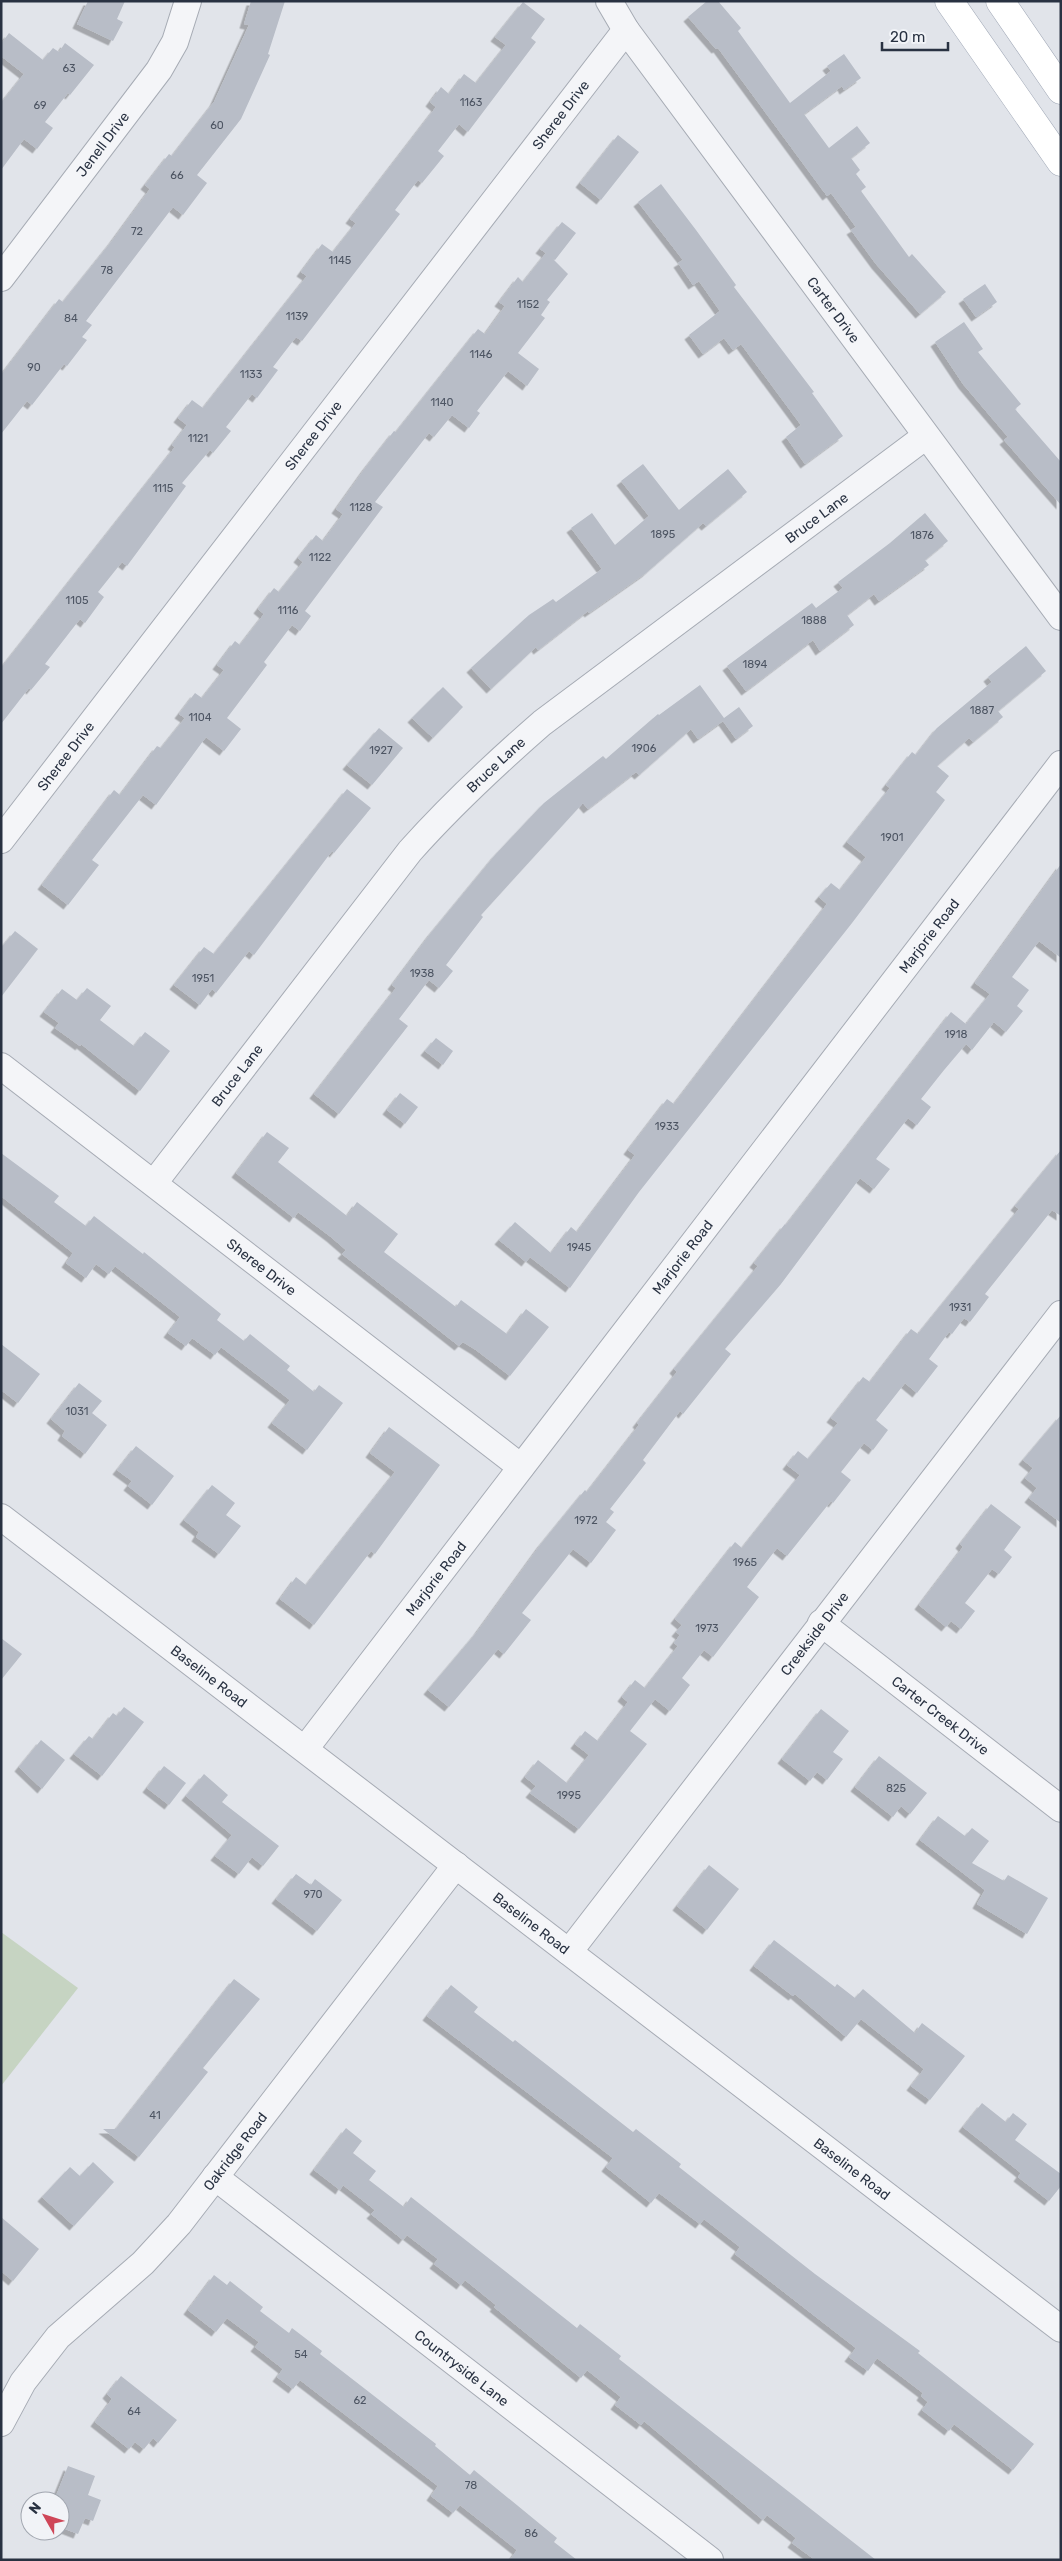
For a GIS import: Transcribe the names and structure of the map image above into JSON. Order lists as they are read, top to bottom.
{
  "streets": {
    "street": [
      "Sheree Drive",
      "Jenell Drive",
      "Carter Drive",
      "Bruce Lane",
      "Marjorie Road",
      "Creekside Drive",
      "Baseline Road",
      "Carter Creek Drive",
      "Oakridge Road",
      "Countryside Lane"
    ]
  },
  "crossings": [
    ["Sheree Drive", "Carter Drive"],
    ["Sheree Drive", "Bruce Lane"],
    ["Sheree Drive", "Marjorie Road"],
    ["Carter Drive", "Bruce Lane"],
    ["Marjorie Road", "Baseline Road"],
    ["Creekside Drive", "Baseline Road"],
    ["Creekside Drive", "Carter Creek Drive"],
    ["Baseline Road", "Oakridge Road"],
    ["Oakridge Road", "Countryside Lane"]
  ],
  "house_numbers": [
    "63",
    "1163",
    "69",
    "60",
    "66",
    "72",
    "1145",
    "78",
    "1152",
    "1139",
    "84",
    "1146",
    "90",
    "1133",
    "1140",
    "1121",
    "1115",
    "1128",
    "1895",
    "1876",
    "1122",
    "1105",
    "1116",
    "1888",
    "1894",
    "1887",
    "1104",
    "1906",
    "1927",
    "1901",
    "1938",
    "1951",
    "1918",
    "1933",
    "1945",
    "1931",
    "1031",
    "1972",
    "1965",
    "1973",
    "825",
    "1995",
    "970",
    "41",
    "54",
    "62",
    "64",
    "78",
    "86"
  ],
  "scale_bar": "20 m",
  "north": "top left"
}
